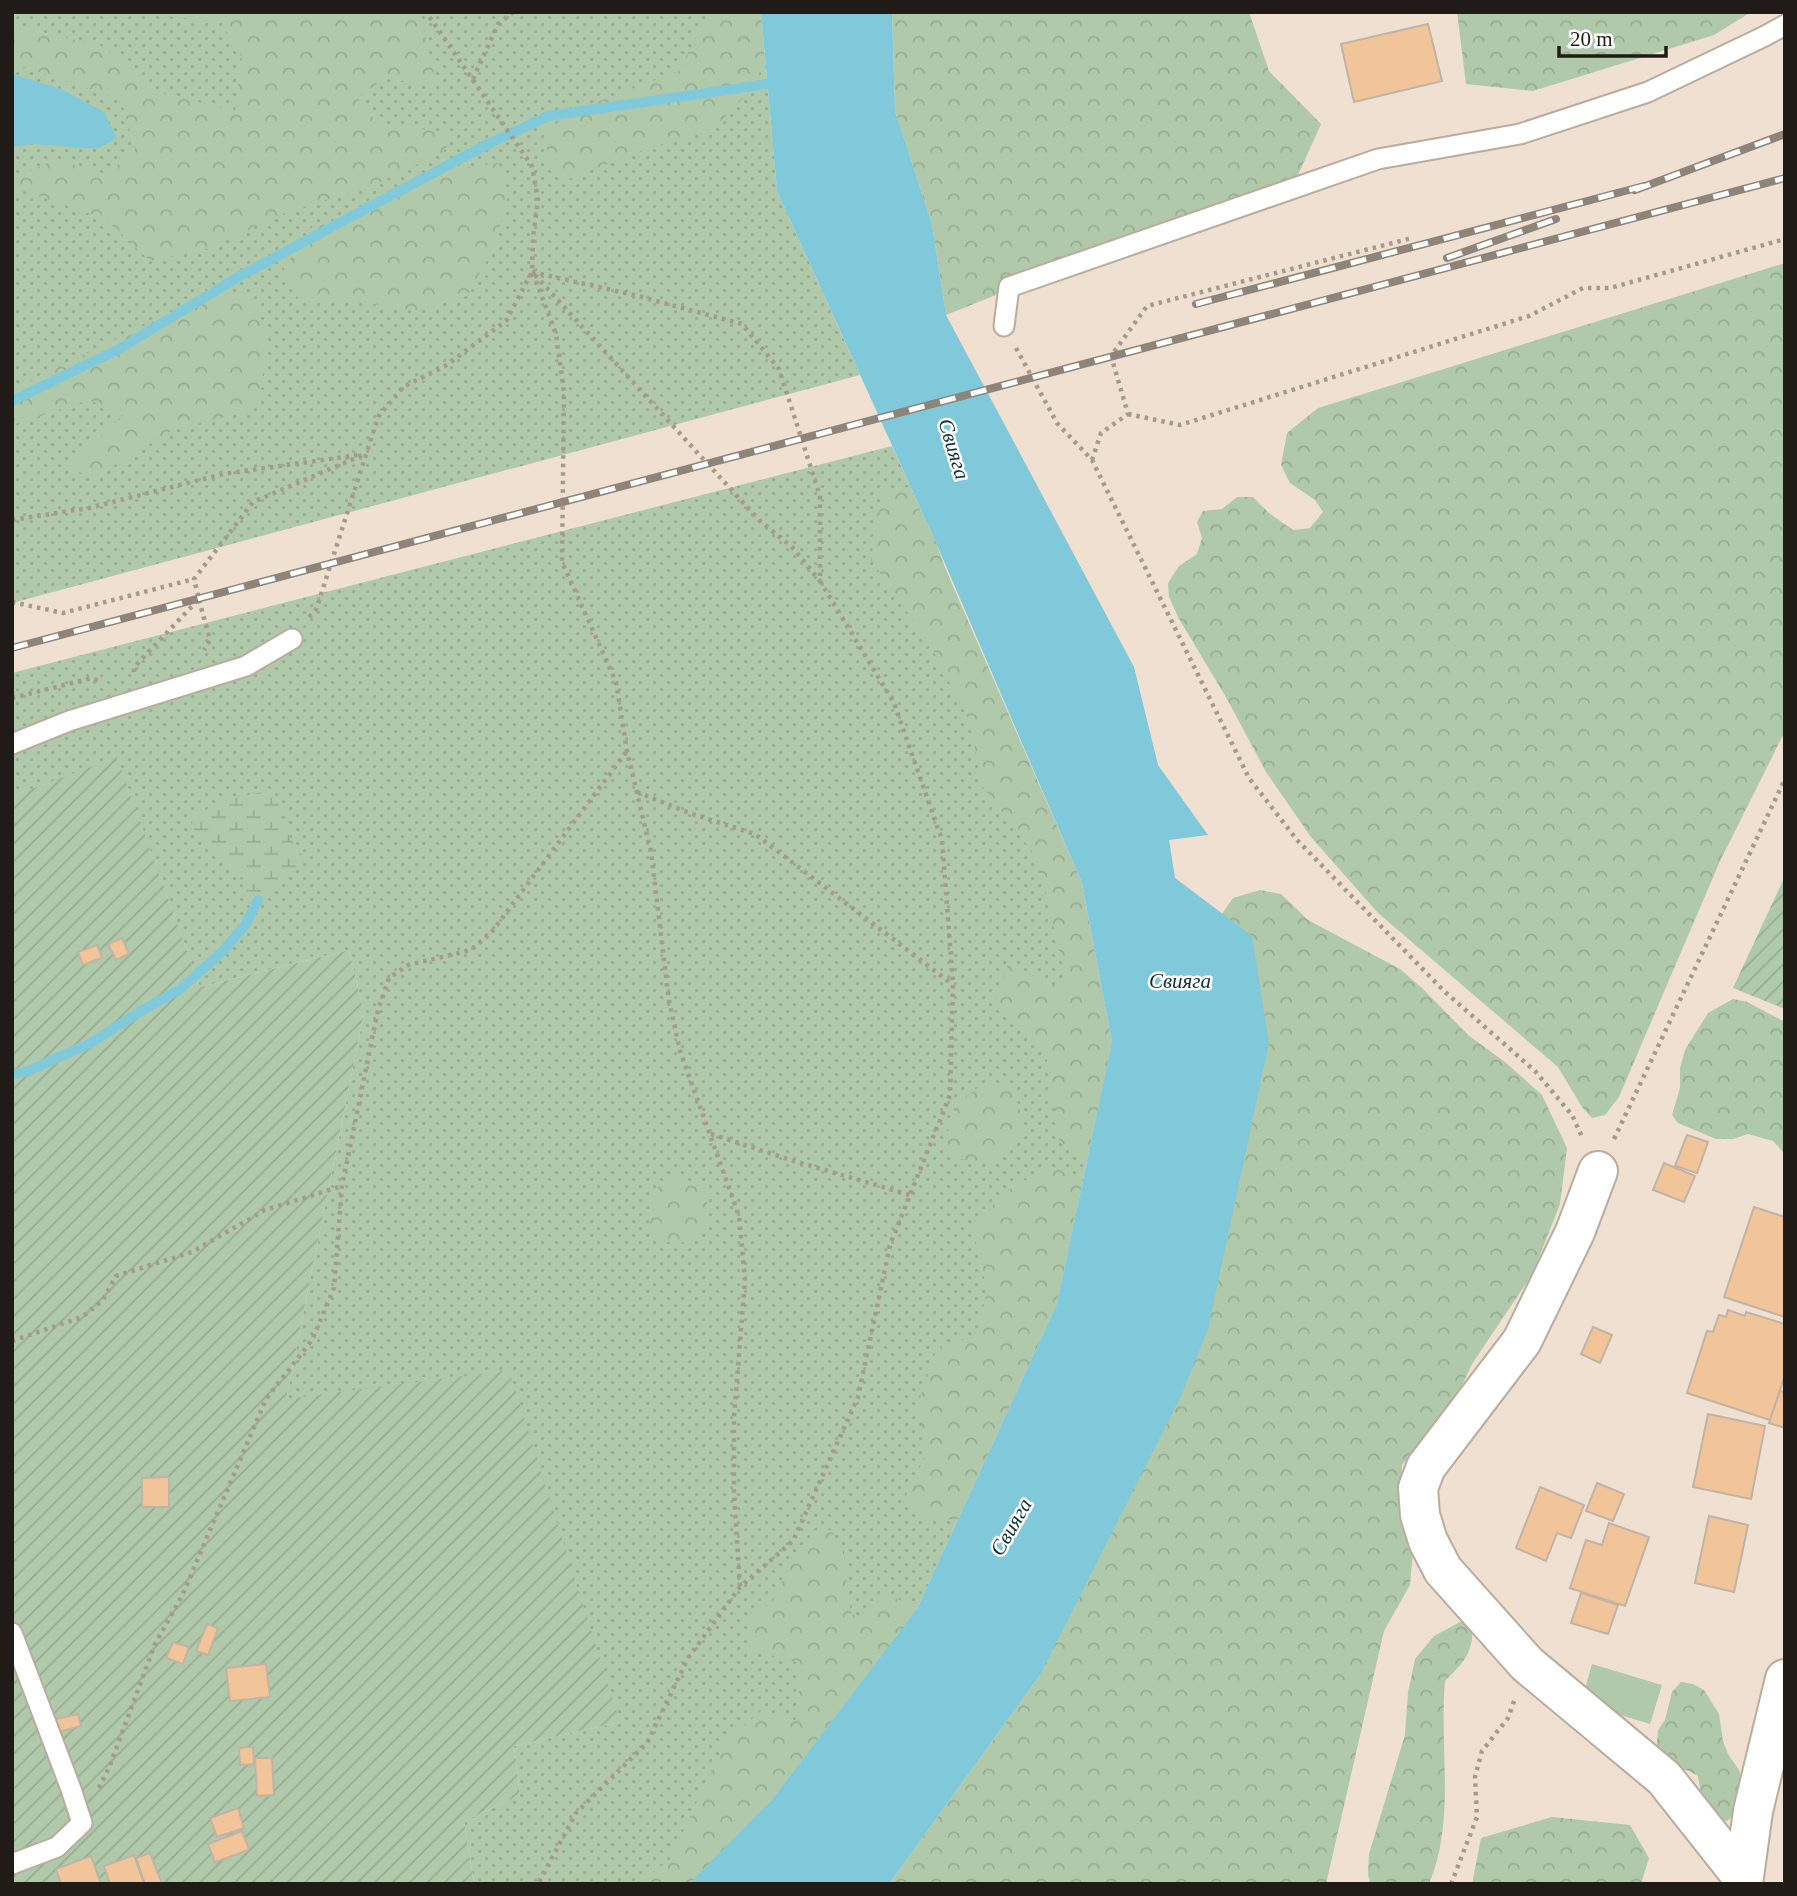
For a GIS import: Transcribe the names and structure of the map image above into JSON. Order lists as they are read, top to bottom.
{
  "water": ["Свияга"],
  "scale_bar": "20 m"
}
